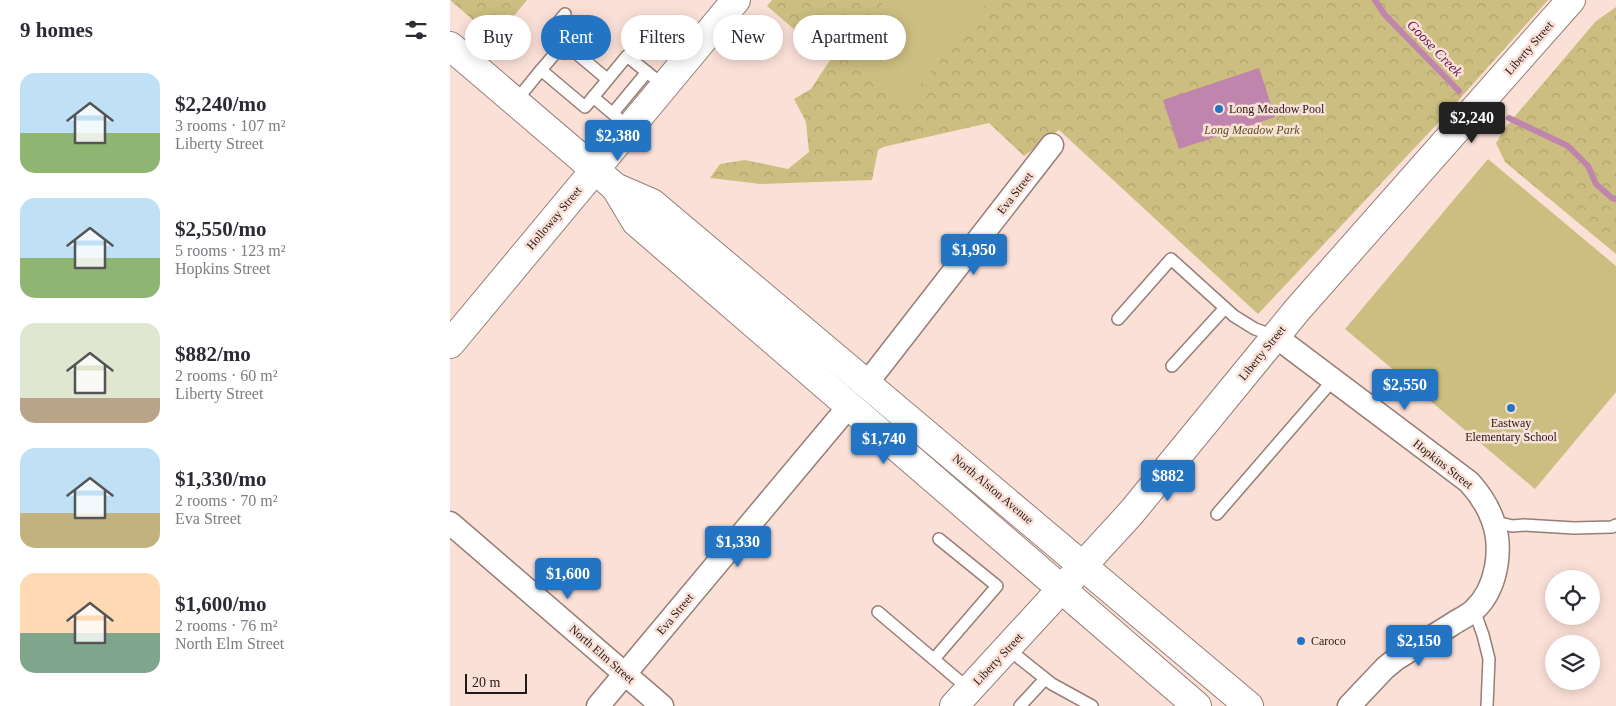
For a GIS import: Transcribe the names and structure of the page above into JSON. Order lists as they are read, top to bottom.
{
  "streets": {
    "main road": ["Liberty Street", "Holloway Street", "North Alston Avenue"],
    "street": ["Eva Street", "Hopkins Street", "North Elm Street"]
  },
  "crossings": [
    ["Liberty Street", "Hopkins Street"],
    ["Liberty Street", "North Alston Avenue"],
    ["Eva Street", "North Alston Avenue"],
    ["Eva Street", "North Elm Street"],
    ["Holloway Street", "North Alston Avenue"]
  ],
  "water": ["Goose Creek"],
  "parks": ["Long Meadow Park"],
  "places": ["Long Meadow Pool", "Eastway Elementary School", "Caroco"],
  "scale_bar": "20 m",
  "page": {
    "heading": "9 homes",
    "chip": [
      "Buy",
      "Rent",
      "Filters",
      "New",
      "Apartment"
    ],
    "list": [
      {
        "name": "$2,240/mo",
        "note": "3 rooms · 107 m² · Liberty Street"
      },
      {
        "name": "$2,550/mo",
        "note": "5 rooms · 123 m² · Hopkins Street"
      },
      {
        "name": "$882/mo",
        "note": "2 rooms · 60 m² · Liberty Street"
      },
      {
        "name": "$1,330/mo",
        "note": "2 rooms · 70 m² · Eva Street"
      },
      {
        "name": "$1,600/mo",
        "note": "2 rooms · 76 m² · North Elm Street"
      }
    ],
    "price": [
      "$2,240",
      "$2,380",
      "$1,950",
      "$2,550",
      "$1,740",
      "$882",
      "$1,330",
      "$1,600",
      "$2,150"
    ],
    "scale": "20 m"
  }
}
